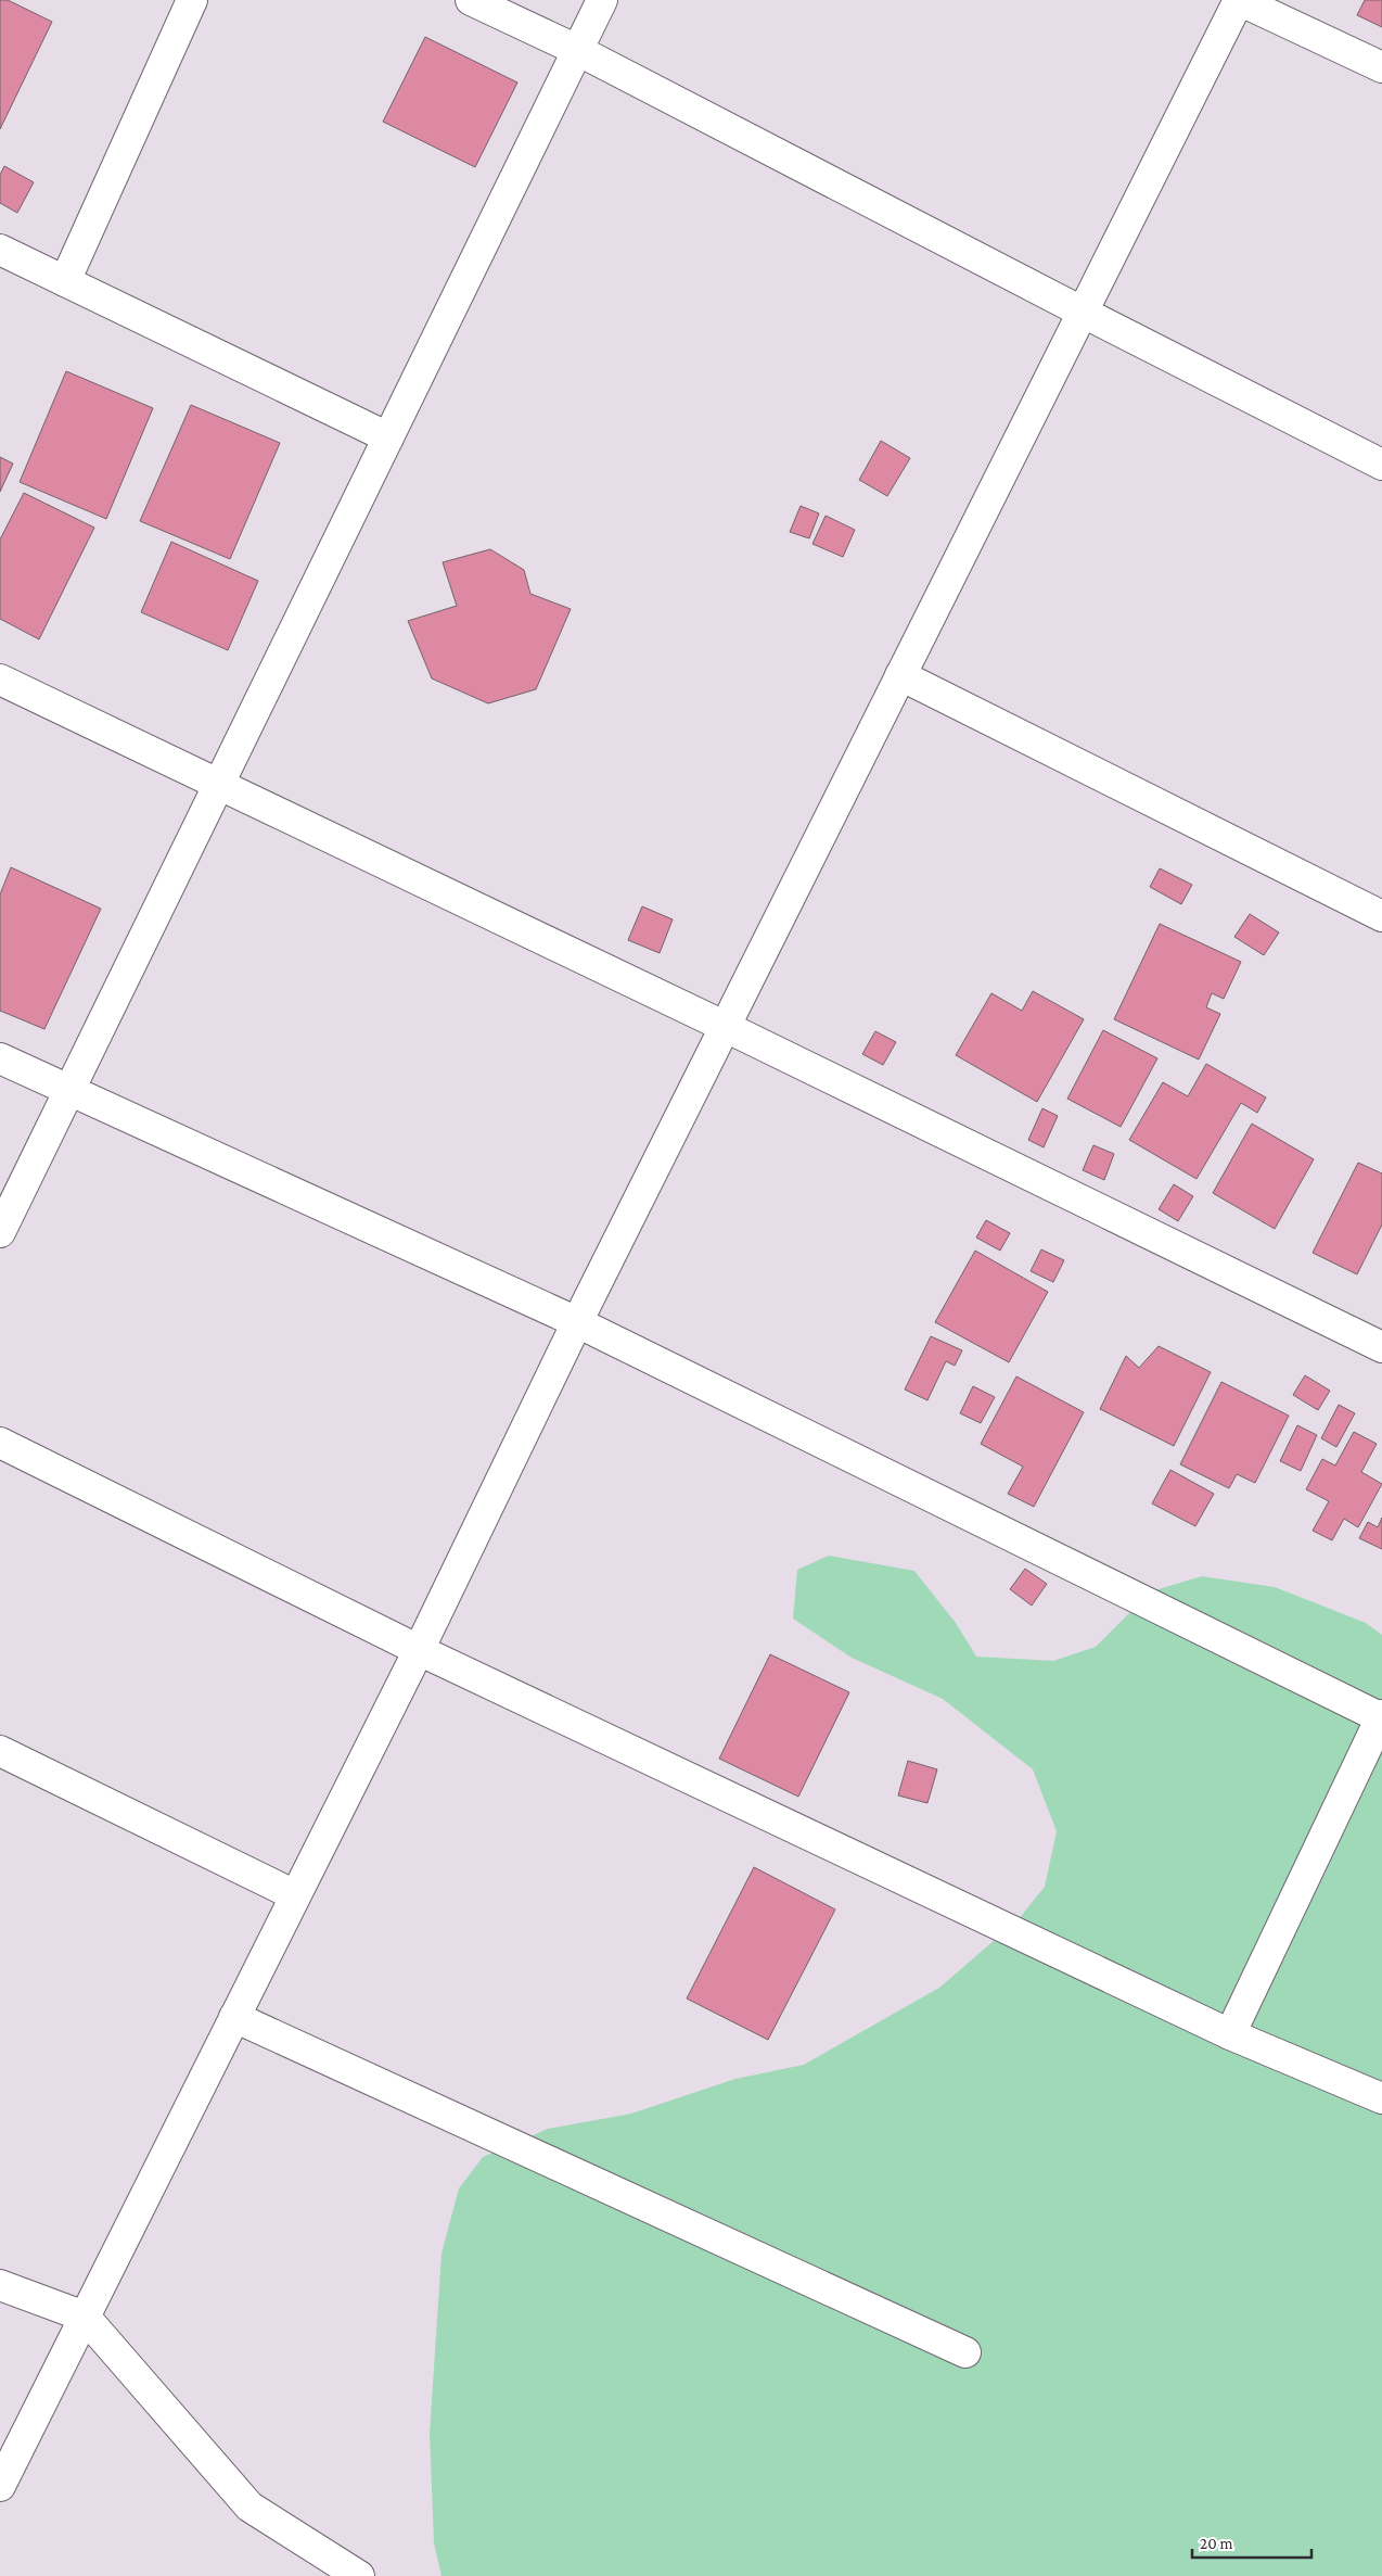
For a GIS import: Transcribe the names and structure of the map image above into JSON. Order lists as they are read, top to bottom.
{
  "scale_bar": "20 m"
}
